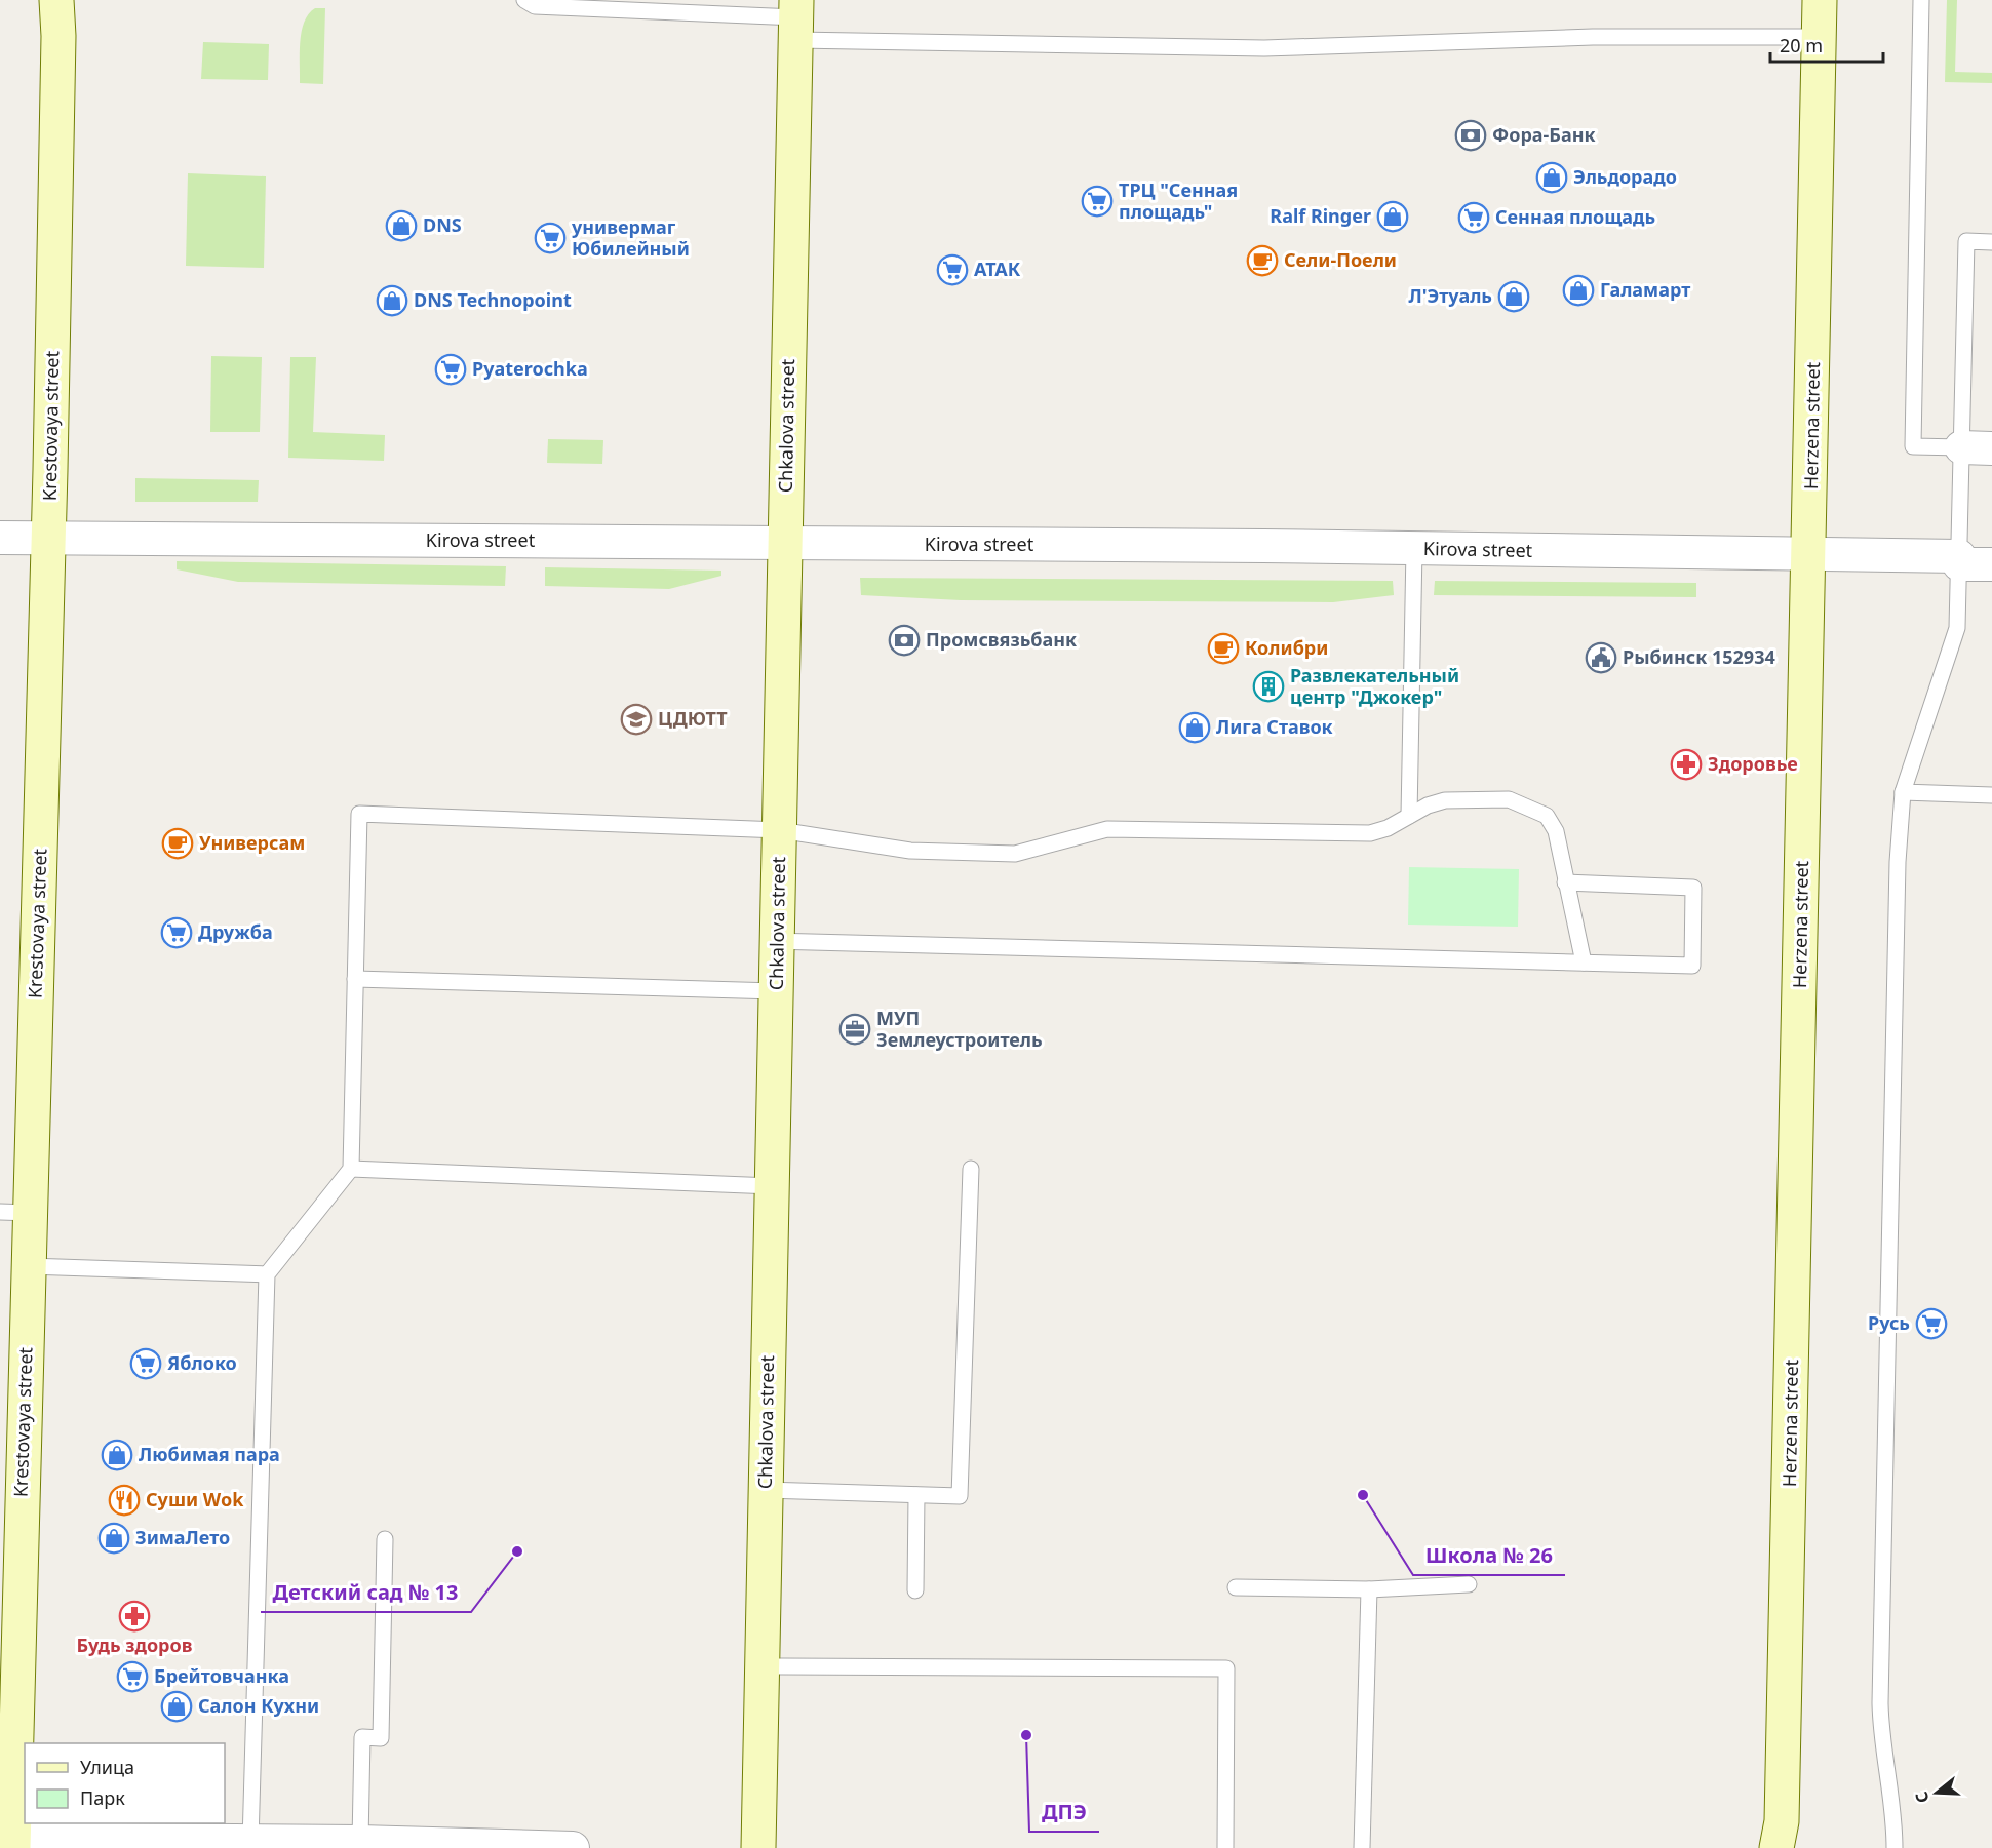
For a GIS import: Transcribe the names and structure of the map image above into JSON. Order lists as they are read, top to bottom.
{
  "streets": {
    "street": [
      "Krestovaya street",
      "Chkalova street",
      "Herzena street",
      "Kirova street"
    ]
  },
  "crossings": [
    ["Krestovaya street", "Kirova street"],
    ["Chkalova street", "Kirova street"],
    ["Herzena street", "Kirova street"]
  ],
  "places": {
    "bank": ["Фора-Банк", "Промсвязьбанк"],
    "shop": [
      "Эльдорадо",
      "Ralf Ringer",
      "DNS",
      "Галамарт",
      "Л'Этуаль",
      "DNS Technopoint",
      "Лига Ставок",
      "Любимая пара",
      "ЗимаЛето",
      "Салон Кухни"
    ],
    "supermarket": [
      "ТРЦ \"Сенная площадь\"",
      "Сенная площадь",
      "универмаг Юбилейный",
      "АТАК",
      "Pyaterochka",
      "Дружба",
      "Русь",
      "Яблоко",
      "Брейтовчанка"
    ],
    "cafe": ["Сели-Поели", "Колибри", "Универсам"],
    "public building": ["Рыбинск 152934"],
    "building": ["Развлекательный центр \"Джокер\""],
    "school or university": ["ЦДЮТТ"],
    "pharmacy": ["Здоровье", "Будь здоров"],
    "office": ["МУП Землеустроитель"],
    "other": ["Школа № 26", "Детский сад № 13", "ДПЭ"],
    "restaurant": ["Суши Wok"]
  },
  "legend": ["Улица", "Парк"],
  "scale_bar": "20 m",
  "north": "left"
}
